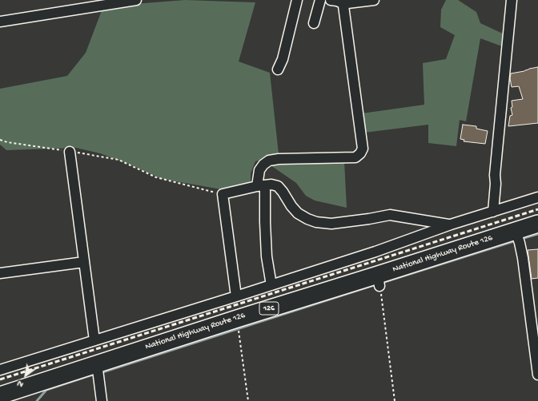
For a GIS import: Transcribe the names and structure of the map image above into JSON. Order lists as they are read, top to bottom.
{
  "streets": {
    "highway": ["National Highway Route 126", "126"]
  },
  "north": "bottom left"
}
